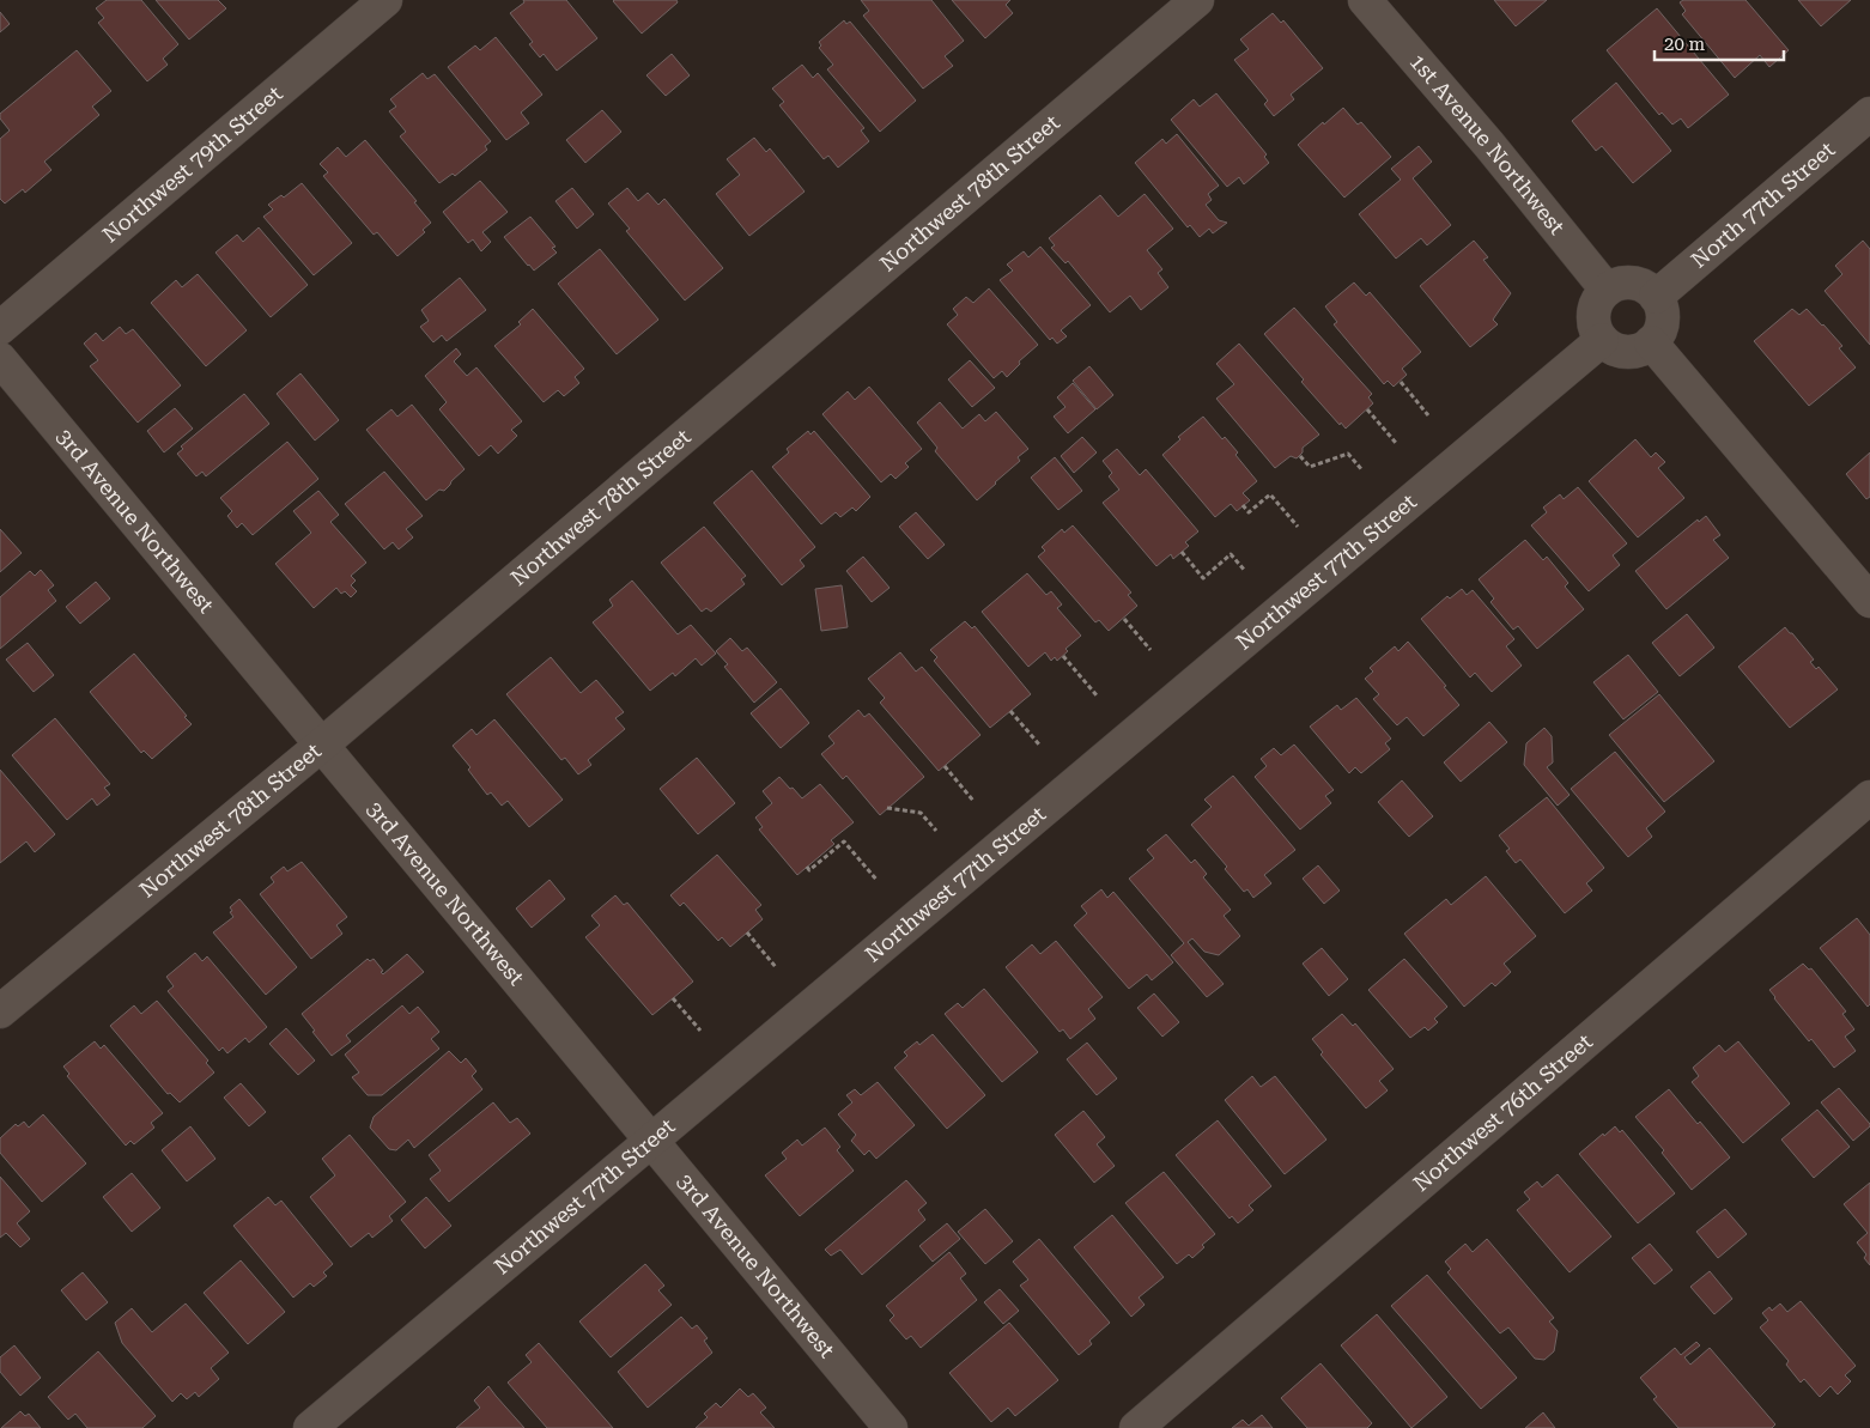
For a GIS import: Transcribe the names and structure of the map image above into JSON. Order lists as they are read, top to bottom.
{
  "streets": {
    "street": [
      "1st Avenue Northwest",
      "Northwest 79th Street",
      "Northwest 78th Street",
      "North 77th Street",
      "3rd Avenue Northwest",
      "Northwest 77th Street",
      "Northwest 76th Street"
    ]
  },
  "crossings": [
    ["1st Avenue Northwest", "North 77th Street"],
    ["1st Avenue Northwest", "Northwest 77th Street"],
    ["Northwest 78th Street", "3rd Avenue Northwest"],
    ["North 77th Street", "Northwest 77th Street"],
    ["3rd Avenue Northwest", "Northwest 77th Street"]
  ],
  "scale_bar": "20 m"
}
